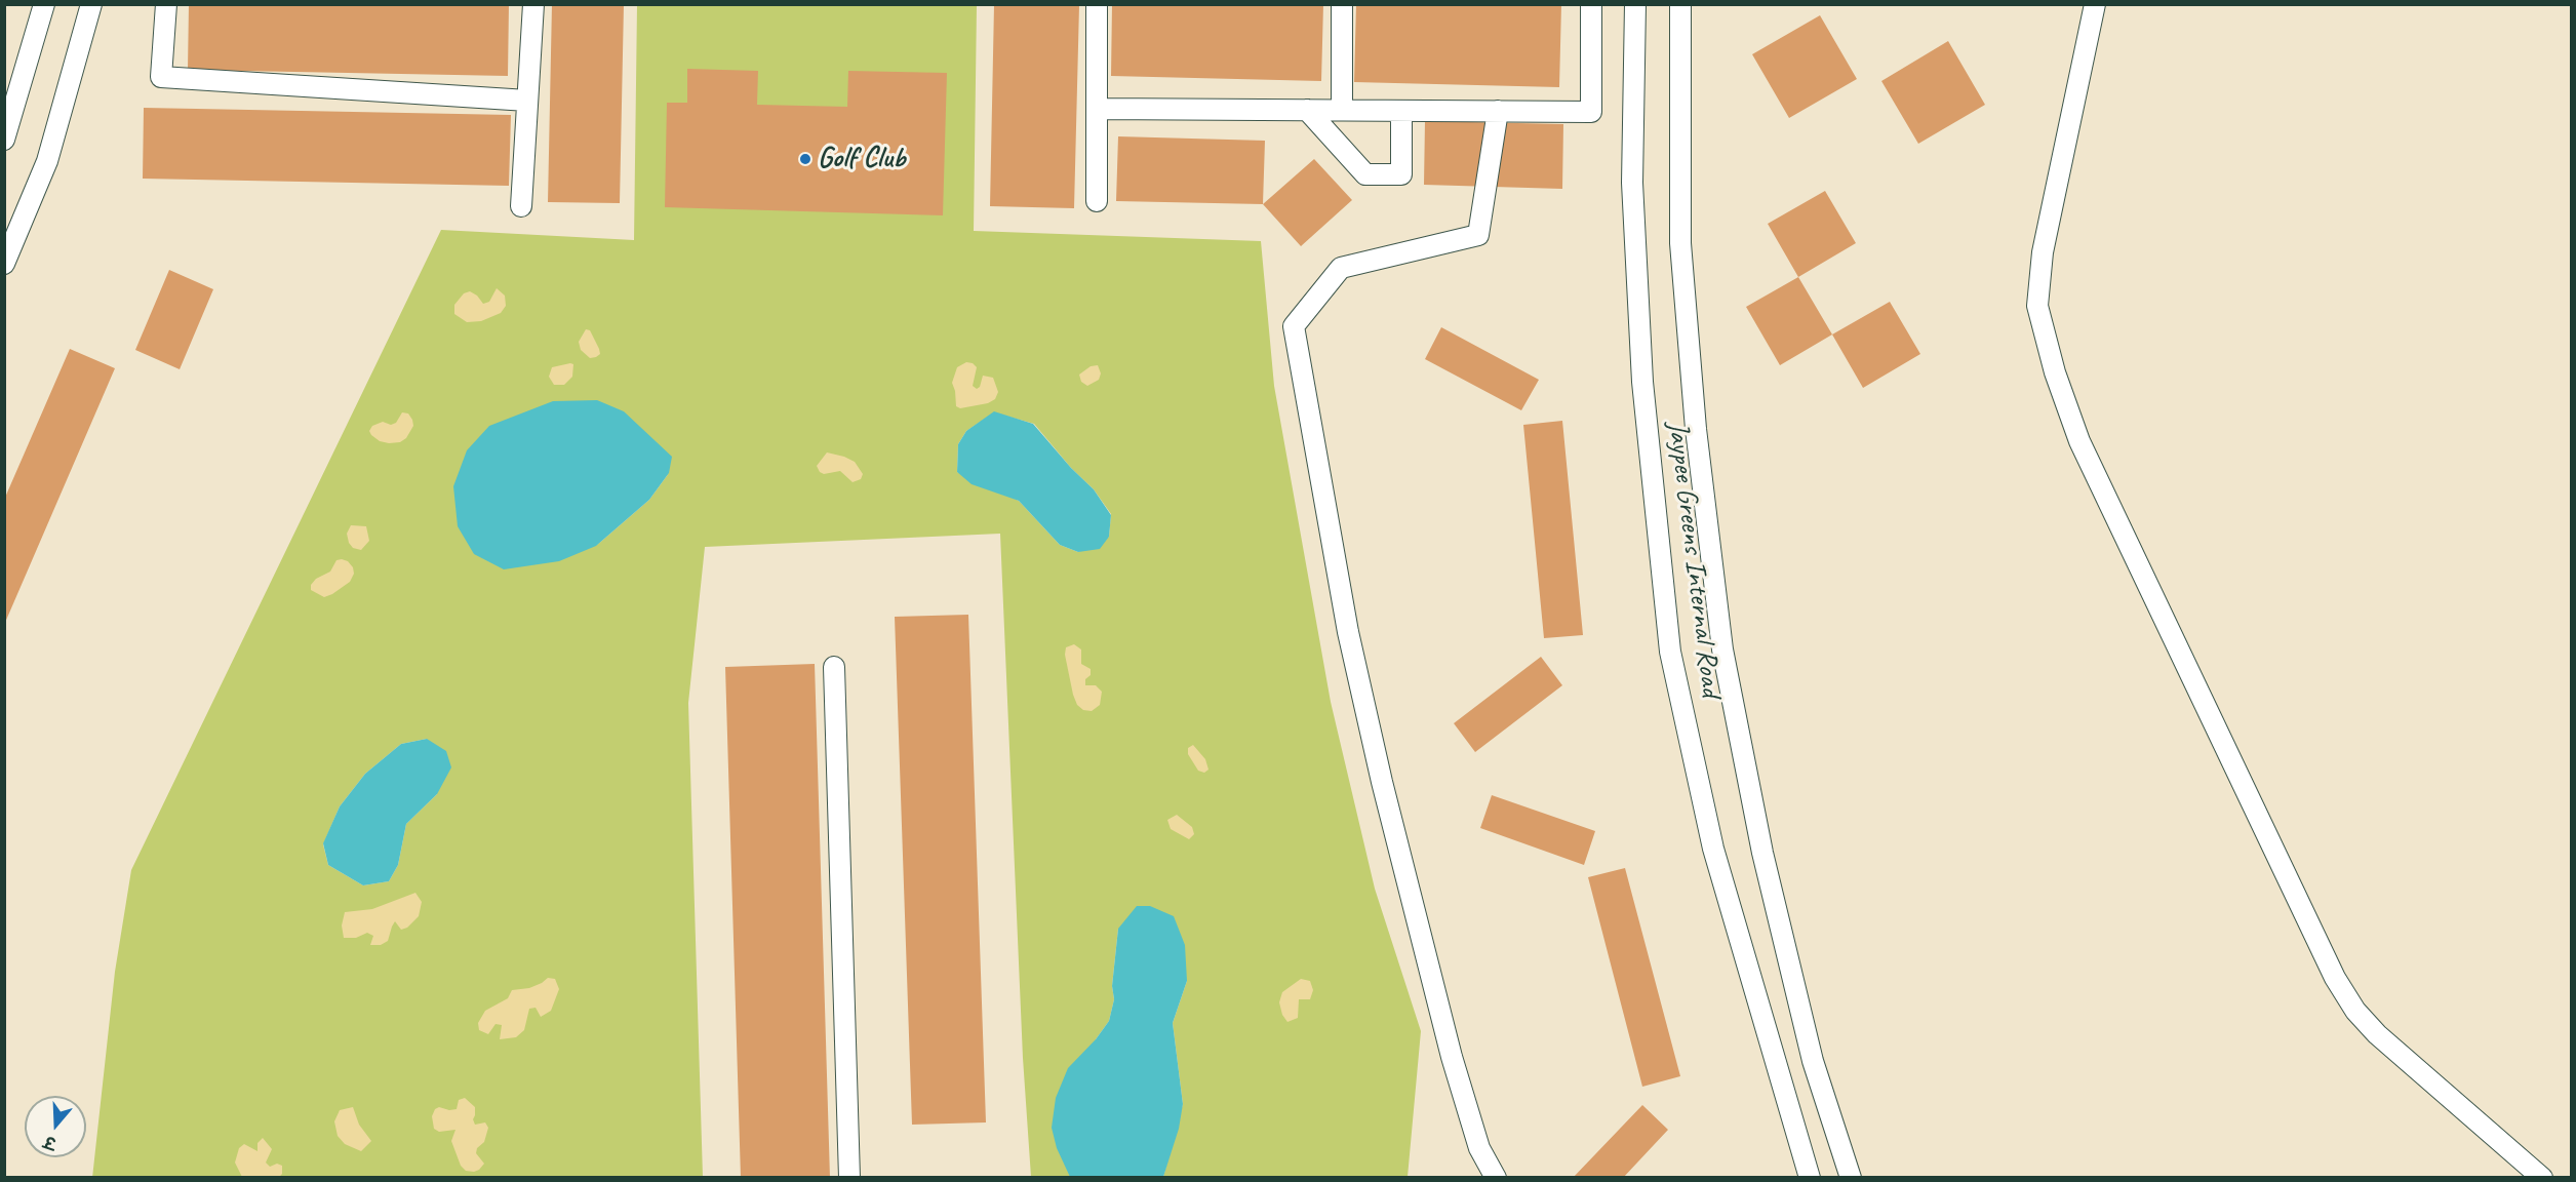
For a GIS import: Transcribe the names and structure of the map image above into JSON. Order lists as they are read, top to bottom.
{
  "streets": {
    "street": ["Jaypee Greens Internal Road"]
  },
  "places": ["Golf Club"],
  "north": "bottom"
}
